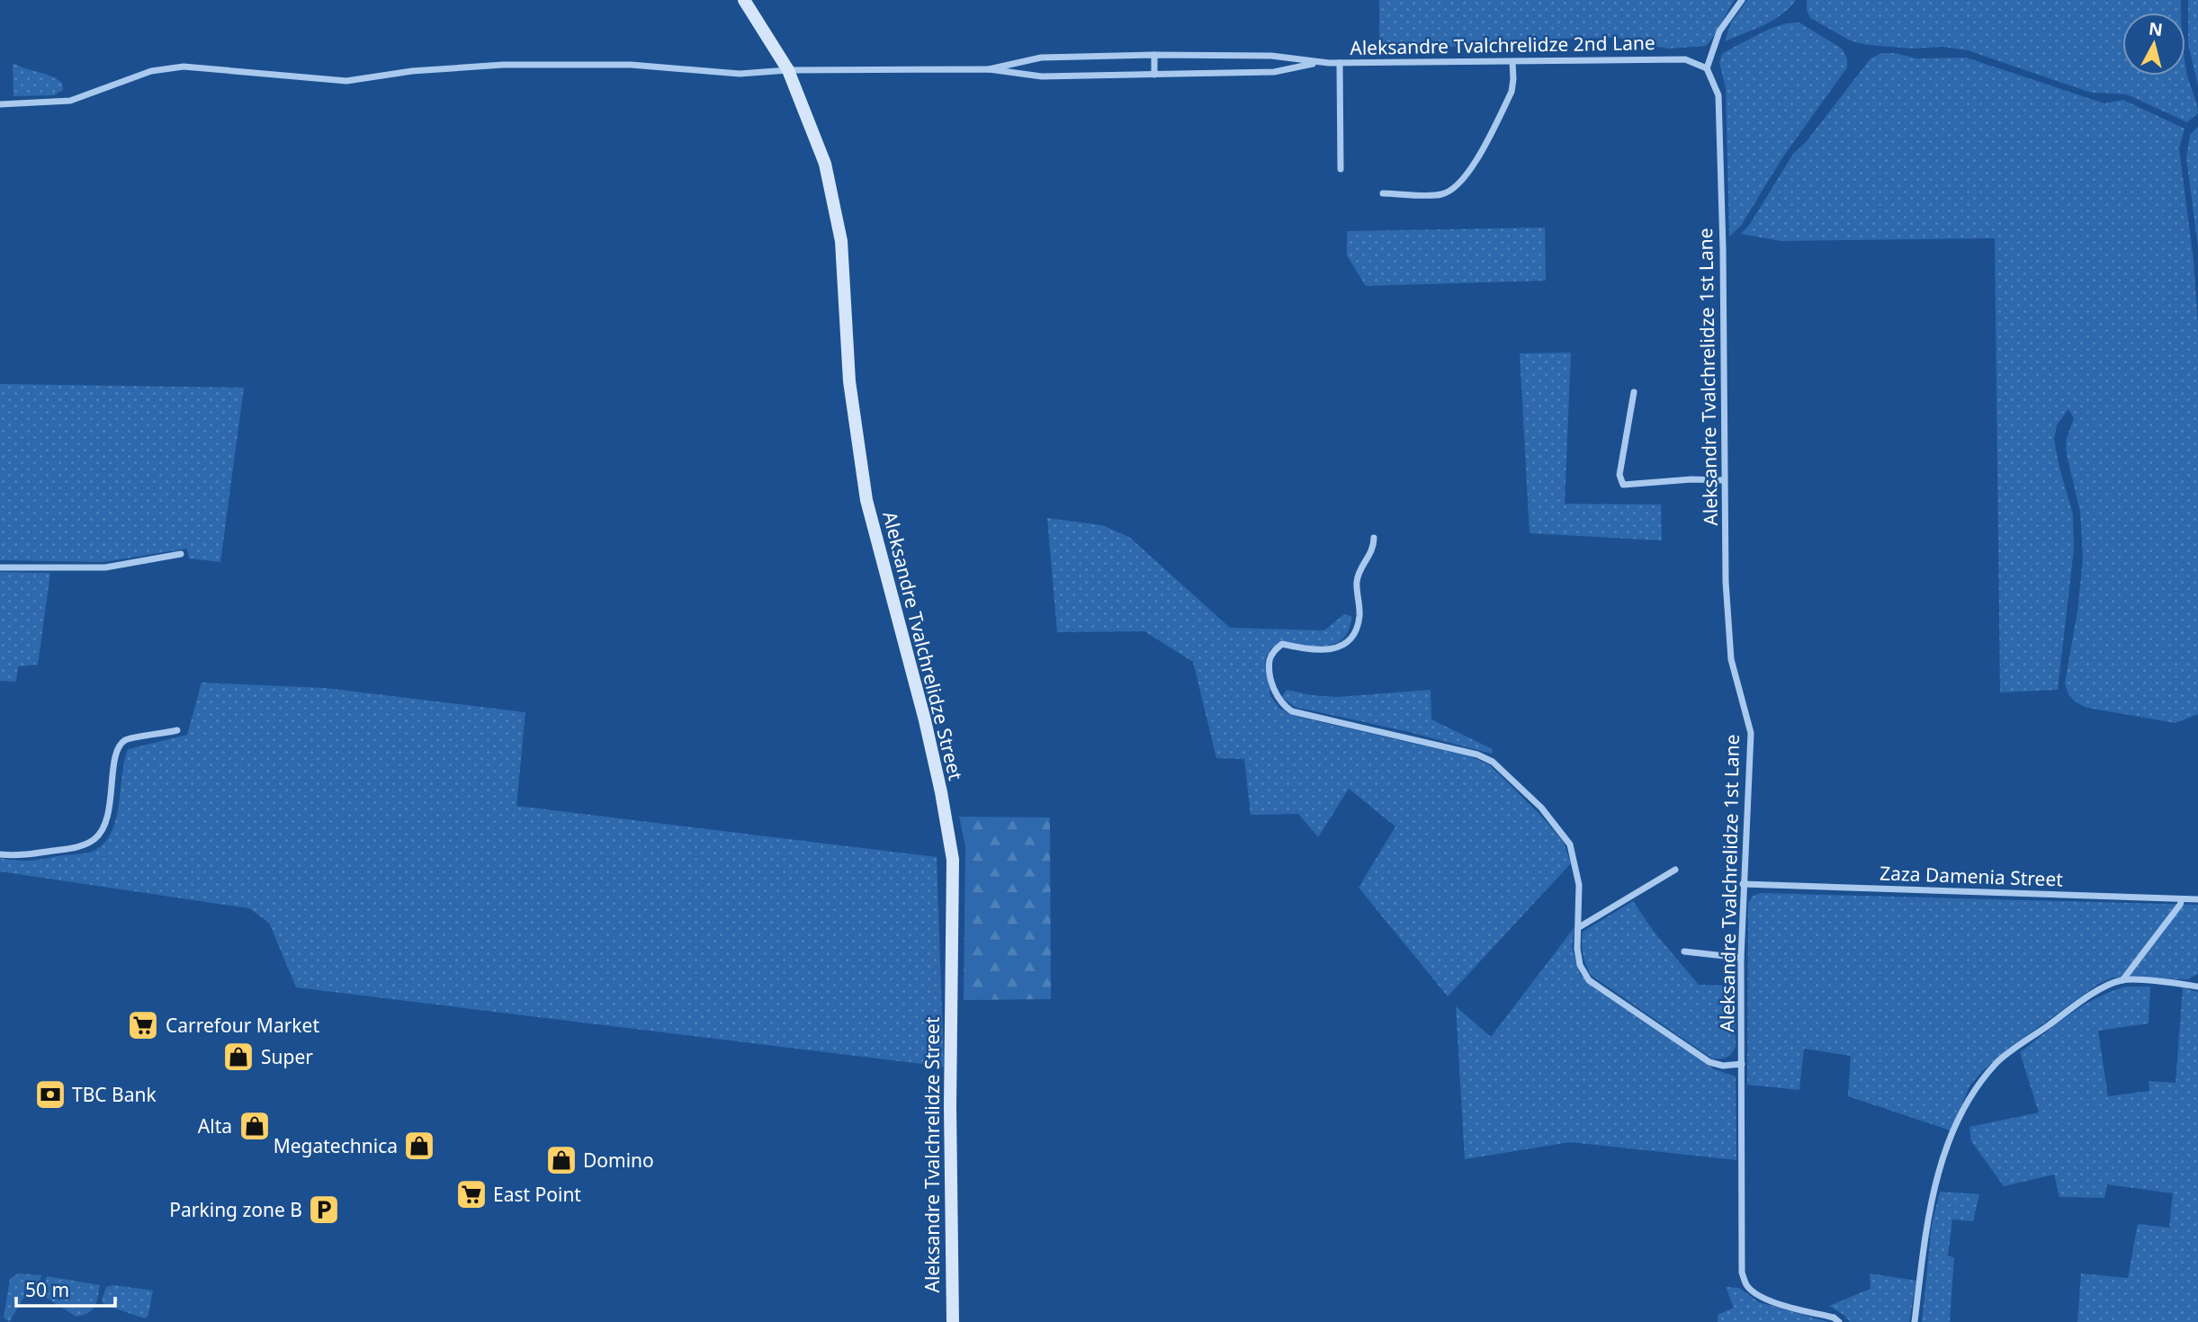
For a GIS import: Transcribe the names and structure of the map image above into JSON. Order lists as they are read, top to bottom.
{
  "streets": {
    "street": [
      "Aleksandre Tvalchrelidze 2nd Lane",
      "Aleksandre Tvalchrelidze 1st Lane",
      "Aleksandre Tvalchrelidze Street",
      "Zaza Damenia Street"
    ]
  },
  "crossings": [
    ["Aleksandre Tvalchrelidze 2nd Lane", "Aleksandre Tvalchrelidze 1st Lane"],
    ["Aleksandre Tvalchrelidze 2nd Lane", "Aleksandre Tvalchrelidze Street"],
    ["Aleksandre Tvalchrelidze 1st Lane", "Zaza Damenia Street"]
  ],
  "places": {
    "supermarket": ["Carrefour Market", "East Point"],
    "shop": [
      "Super",
      "Alta",
      "Megatechnica",
      "Domino"
    ],
    "bank": ["TBC Bank"],
    "parking": ["Parking zone B"]
  },
  "scale_bar": "50 m",
  "north": "top"
}
